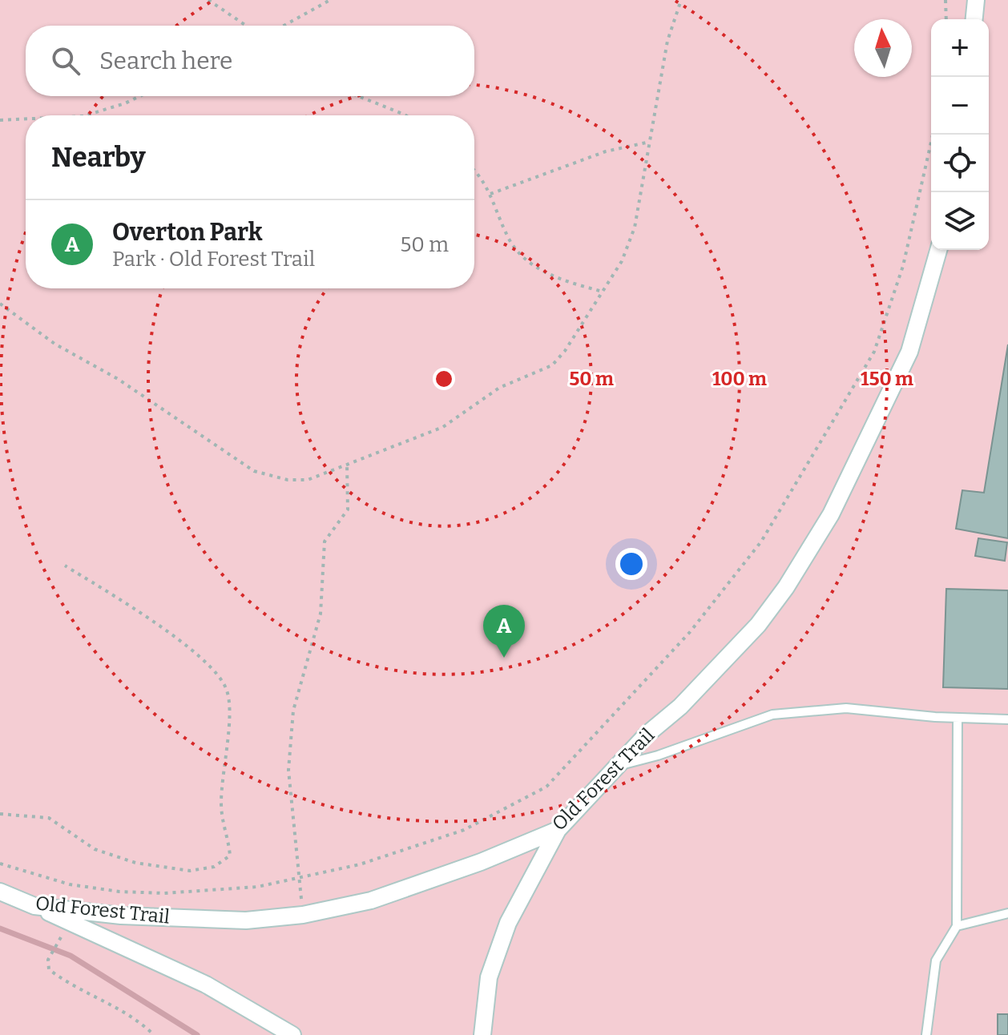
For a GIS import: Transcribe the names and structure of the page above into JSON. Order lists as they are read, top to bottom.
{
  "streets": {
    "street": ["Old Forest Trail"]
  },
  "north": "top",
  "page": {
    "map_buttons": ["+", "−"],
    "search": "Search here",
    "heading": "Nearby",
    "list": [
      {
        "mark": "A",
        "name": "Overton Park",
        "note": "Park · Old Forest Trail",
        "value": "50 m"
      }
    ],
    "pins": "A"
  },
  "rings": ["50 m", "100 m", "150 m"]
}
